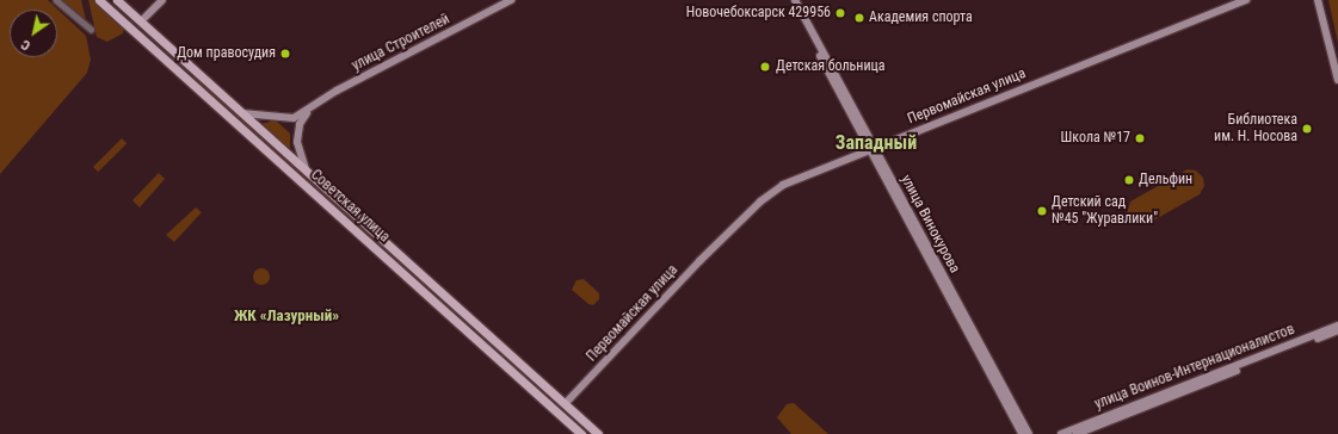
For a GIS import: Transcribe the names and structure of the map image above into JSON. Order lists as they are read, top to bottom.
{
  "streets": {
    "main road": ["Первомайская улица", "Советская улица"],
    "street": ["улица Строителей", "улица Винокурова", "улица Воинов-Интернационалистов"]
  },
  "crossings": [
    ["улица Строителей", "Советская улица"],
    ["Первомайская улица", "Советская улица"],
    ["Первомайская улица", "улица Винокурова"]
  ],
  "districts": ["Западный", "ЖК «Лазурный»"],
  "places": [
    "Новочебоксарск 429956",
    "Академия спорта",
    "Дом правосудия",
    "Детская больница",
    "Библиотека им. Н. Носова",
    "Школа №17",
    "Дельфин",
    "Детский сад №45 \"Журавлики\""
  ],
  "north": "bottom left"
}
